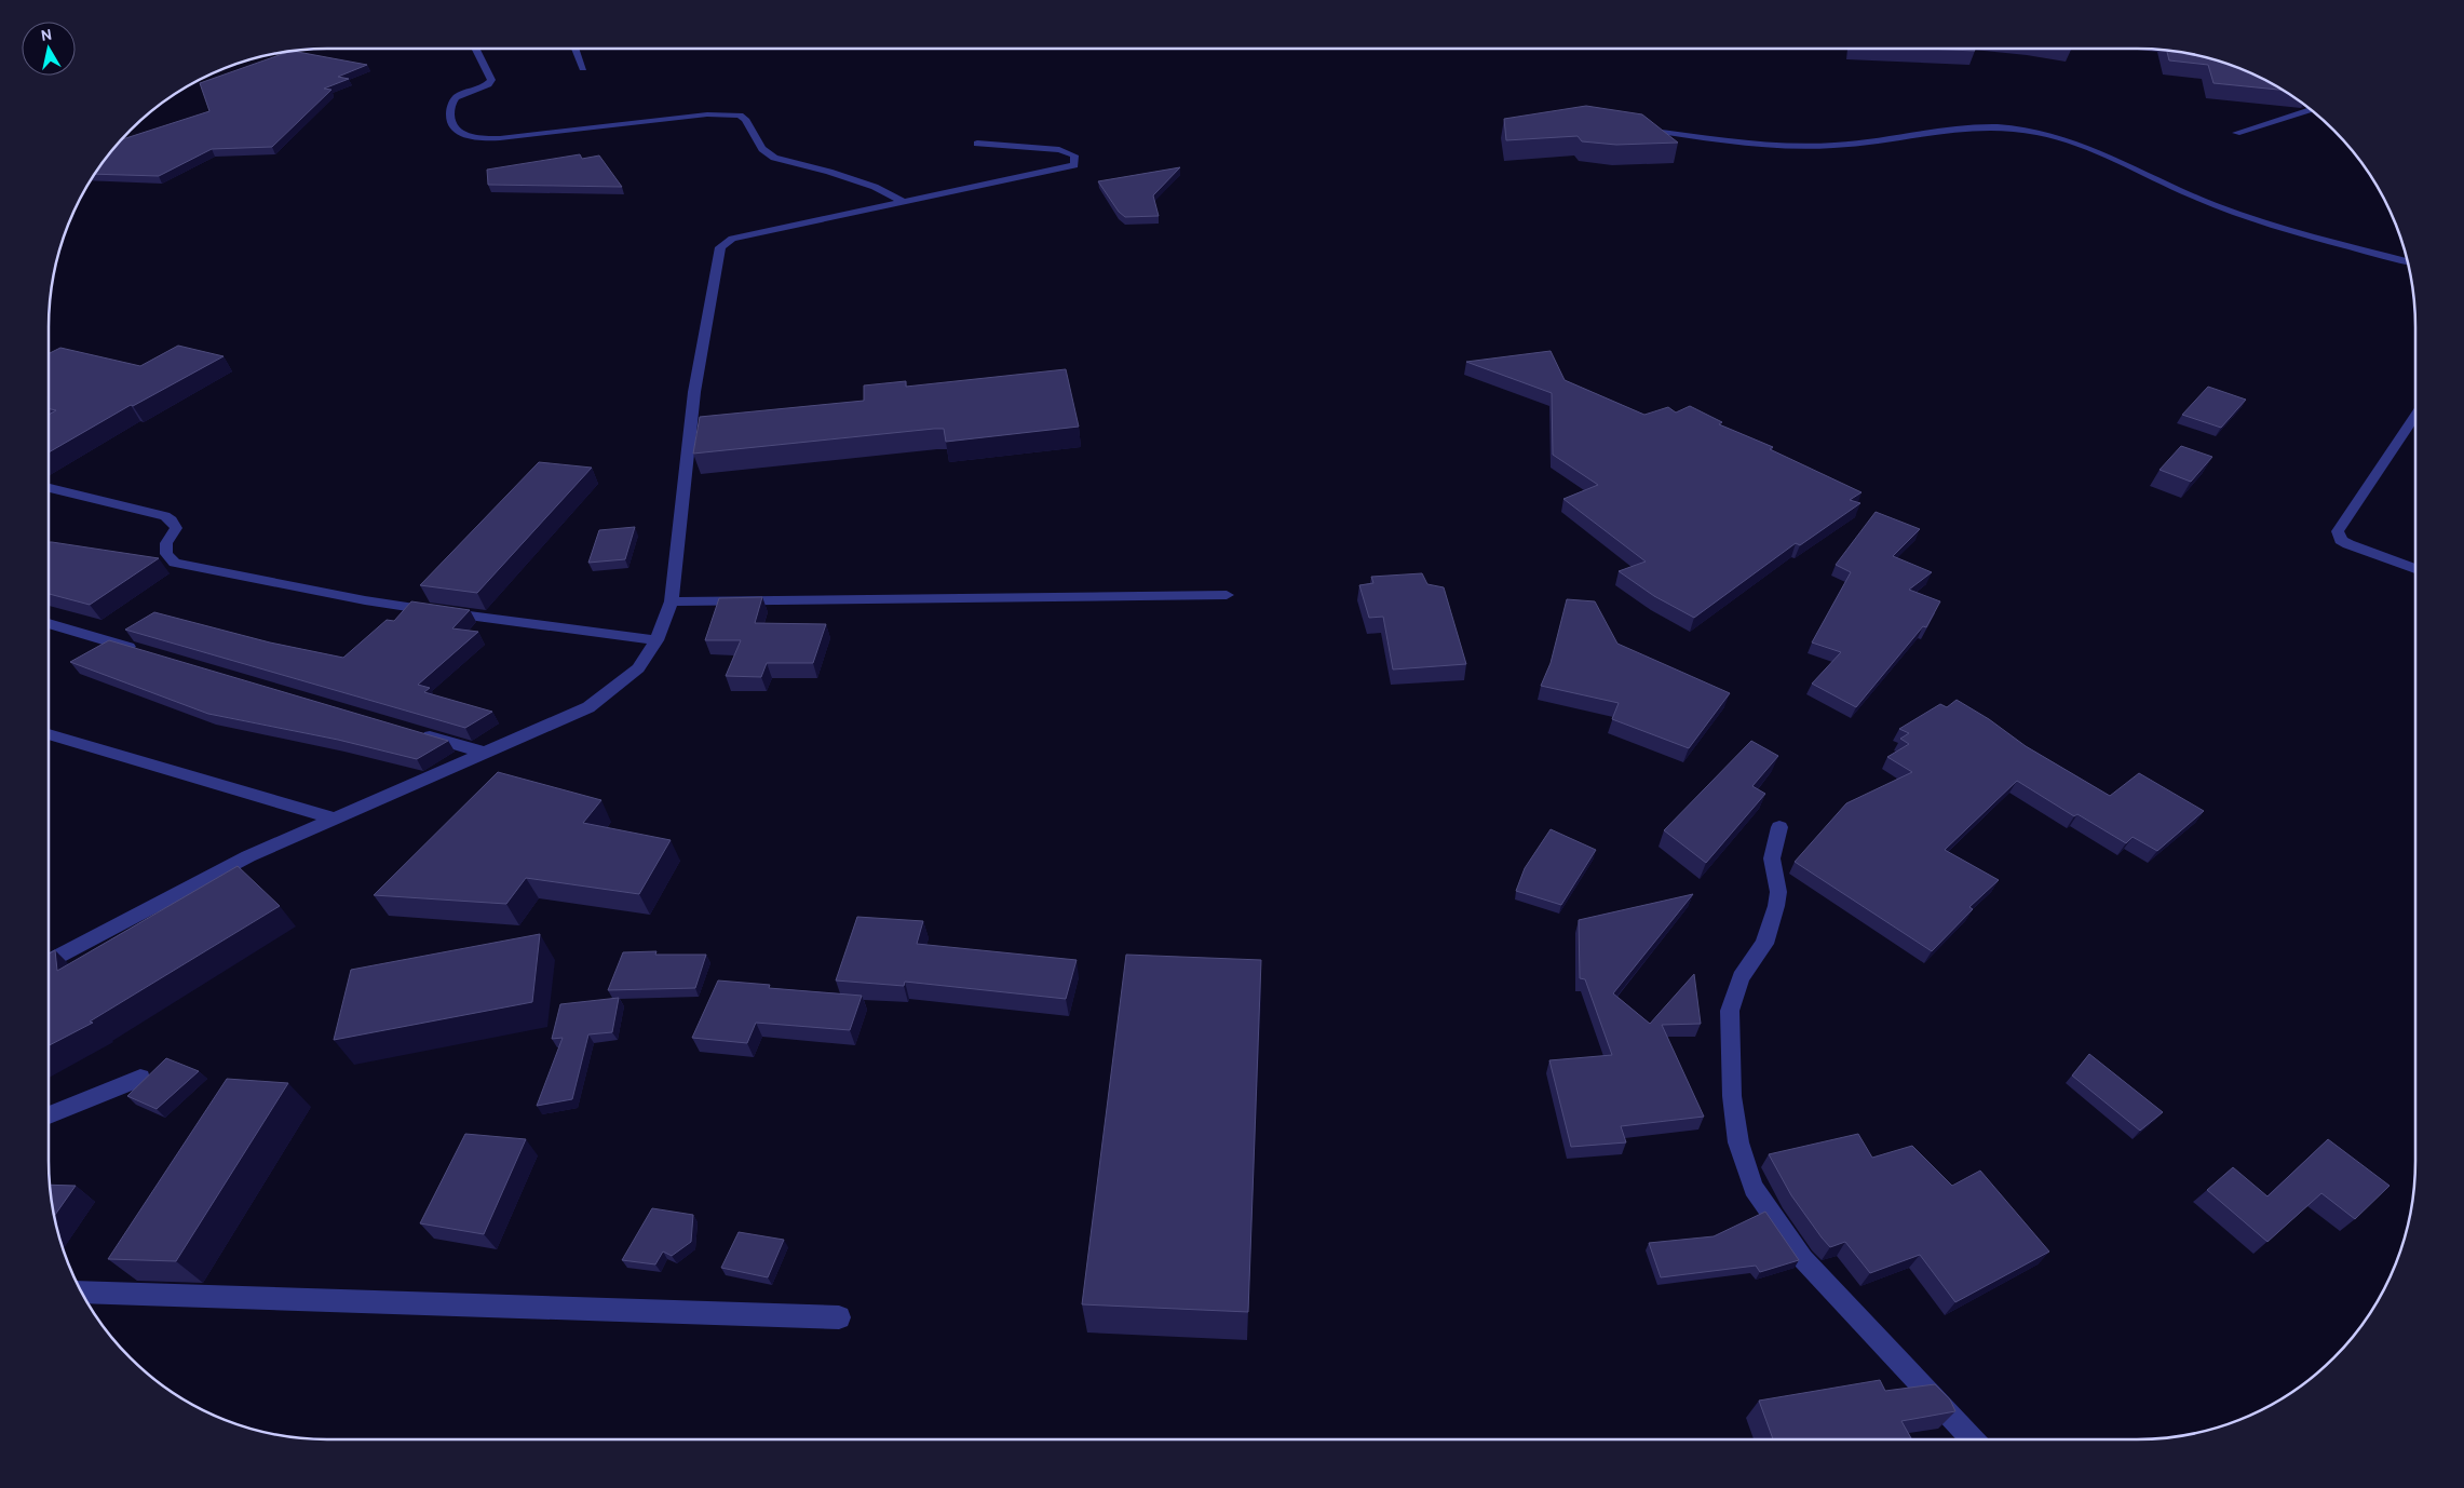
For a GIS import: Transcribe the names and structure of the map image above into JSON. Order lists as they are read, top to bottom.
{
  "north": "top"
}
